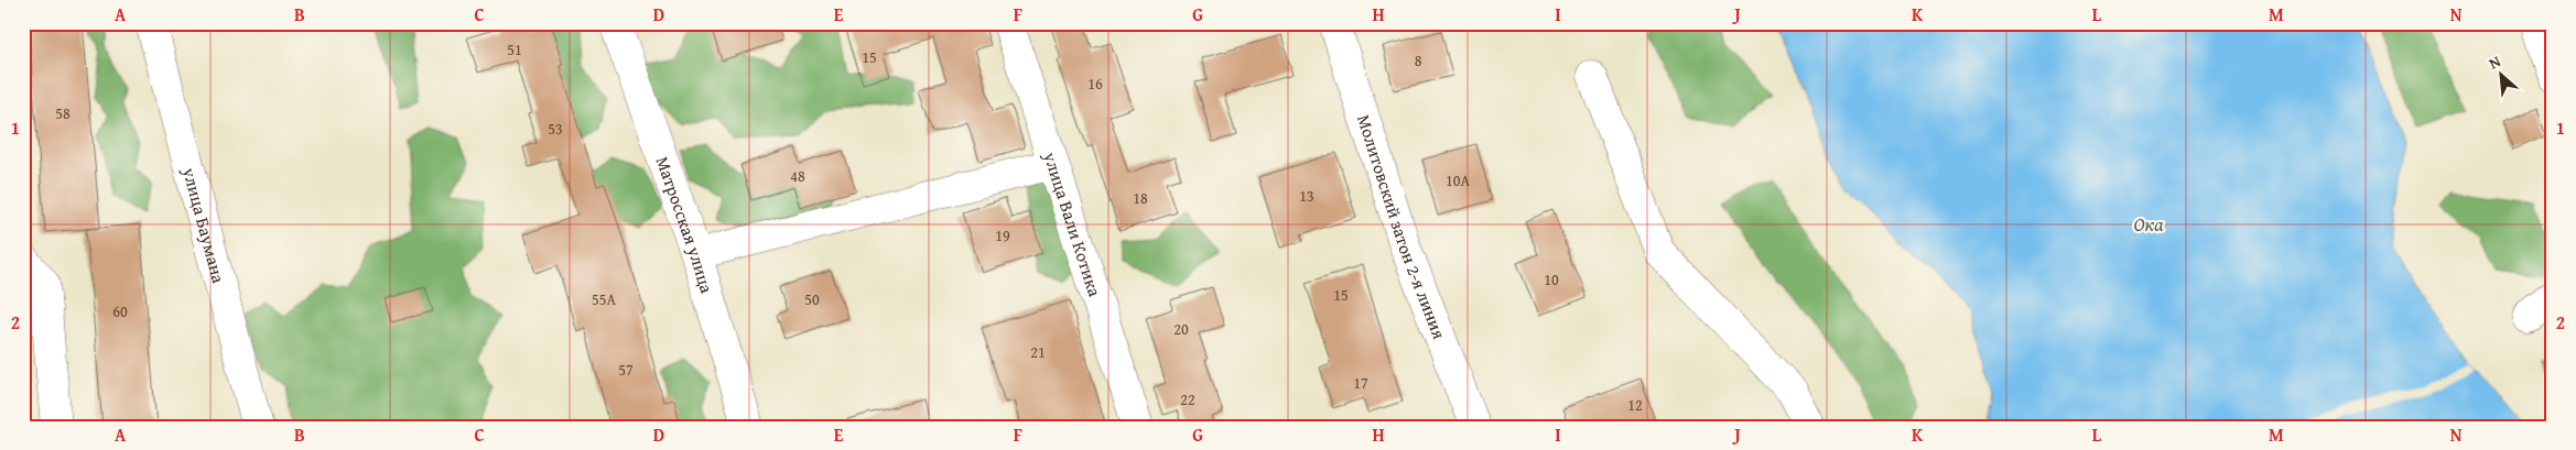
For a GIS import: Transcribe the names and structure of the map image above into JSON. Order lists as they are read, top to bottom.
{
  "streets": {
    "street": [
      "улица Баумана",
      "Матросская улица",
      "улица Вали Котика",
      "Молитовский затон 2-я линия"
    ]
  },
  "water": ["Ока"],
  "house_numbers": [
    "51",
    "15",
    "8",
    "16",
    "58",
    "53",
    "48",
    "10А",
    "13",
    "18",
    "19",
    "10",
    "15",
    "55А",
    "50",
    "60",
    "20",
    "21",
    "57",
    "17",
    "22",
    "12"
  ],
  "north": "top left",
  "grid": {
    "columns": [
      "A",
      "B",
      "C",
      "D",
      "E",
      "F",
      "G",
      "H",
      "I",
      "J",
      "K",
      "L",
      "M",
      "N"
    ],
    "rows": ["1", "2"]
  }
}
